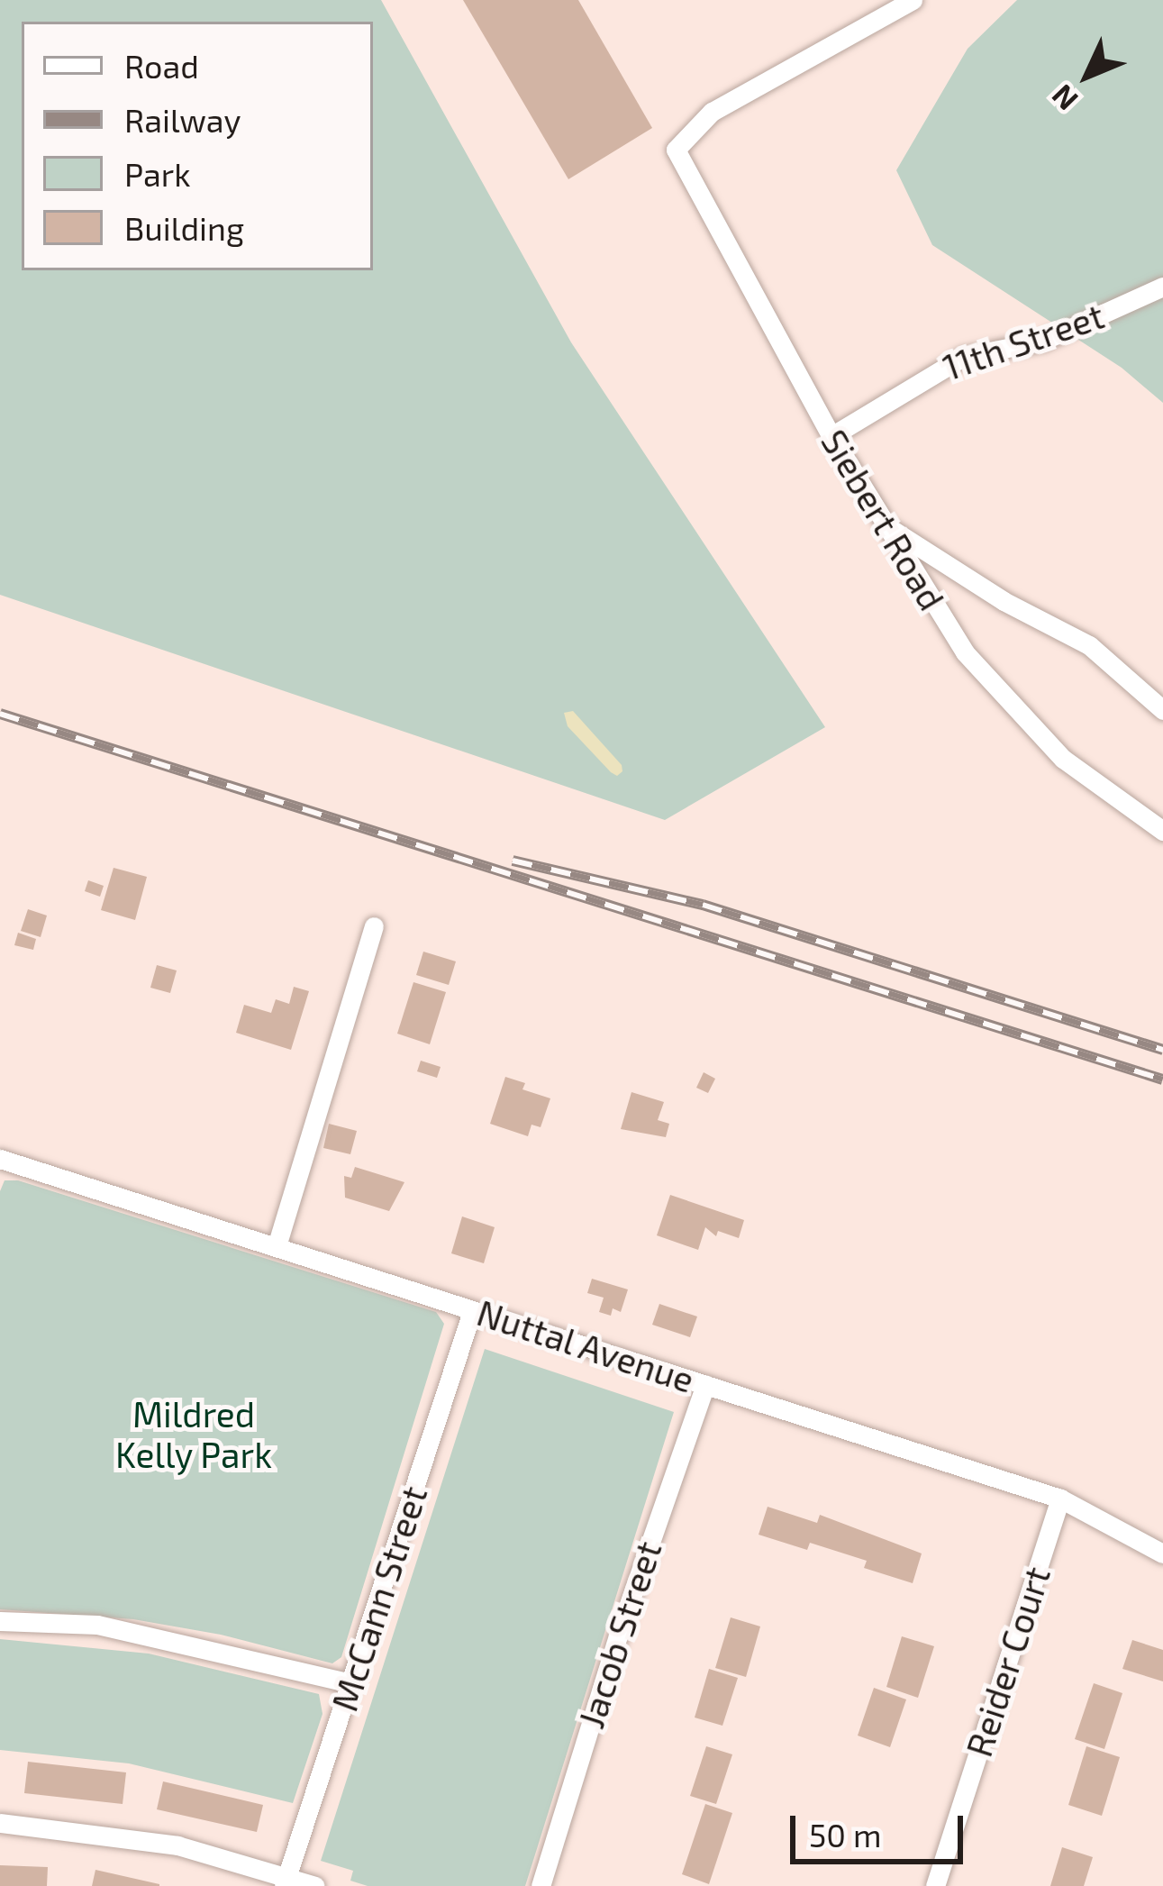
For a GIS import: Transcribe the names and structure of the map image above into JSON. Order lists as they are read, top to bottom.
{
  "streets": {
    "street": [
      "11th Street",
      "Siebert Road",
      "Nuttal Avenue",
      "McCann Street",
      "Jacob Street",
      "Reider Court"
    ]
  },
  "crossings": [
    ["11th Street", "Siebert Road"],
    ["Nuttal Avenue", "McCann Street"],
    ["Nuttal Avenue", "Jacob Street"],
    ["Nuttal Avenue", "Reider Court"]
  ],
  "parks": ["Mildred Kelly Park"],
  "legend": [
    "Road",
    "Railway",
    "Park",
    "Building"
  ],
  "scale_bar": "50 m",
  "north": "bottom left"
}
